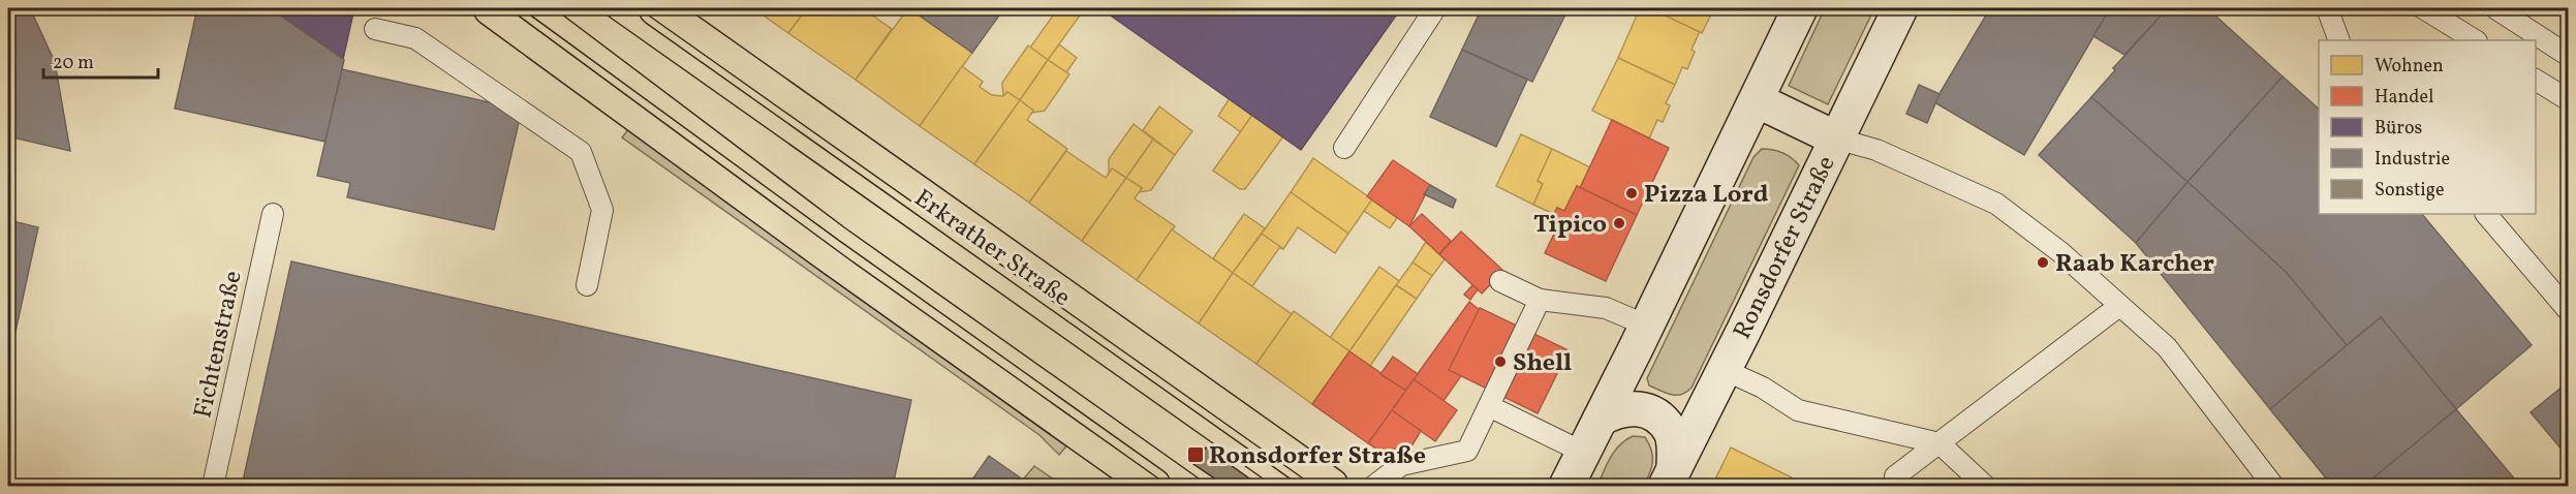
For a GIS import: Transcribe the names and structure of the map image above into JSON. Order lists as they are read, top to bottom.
{
  "streets": {
    "main road": ["Erkrather Straße", "Ronsdorfer Straße"],
    "lane": ["Fichtenstraße"]
  },
  "places": {
    "other": [
      "Pizza Lord",
      "Tipico",
      "Raab Karcher",
      "Shell"
    ],
    "transit": ["Ronsdorfer Straße"]
  },
  "legend": [
    "Wohnen",
    "Handel",
    "Büros",
    "Industrie",
    "Sonstige"
  ],
  "scale_bar": "20 m"
}
